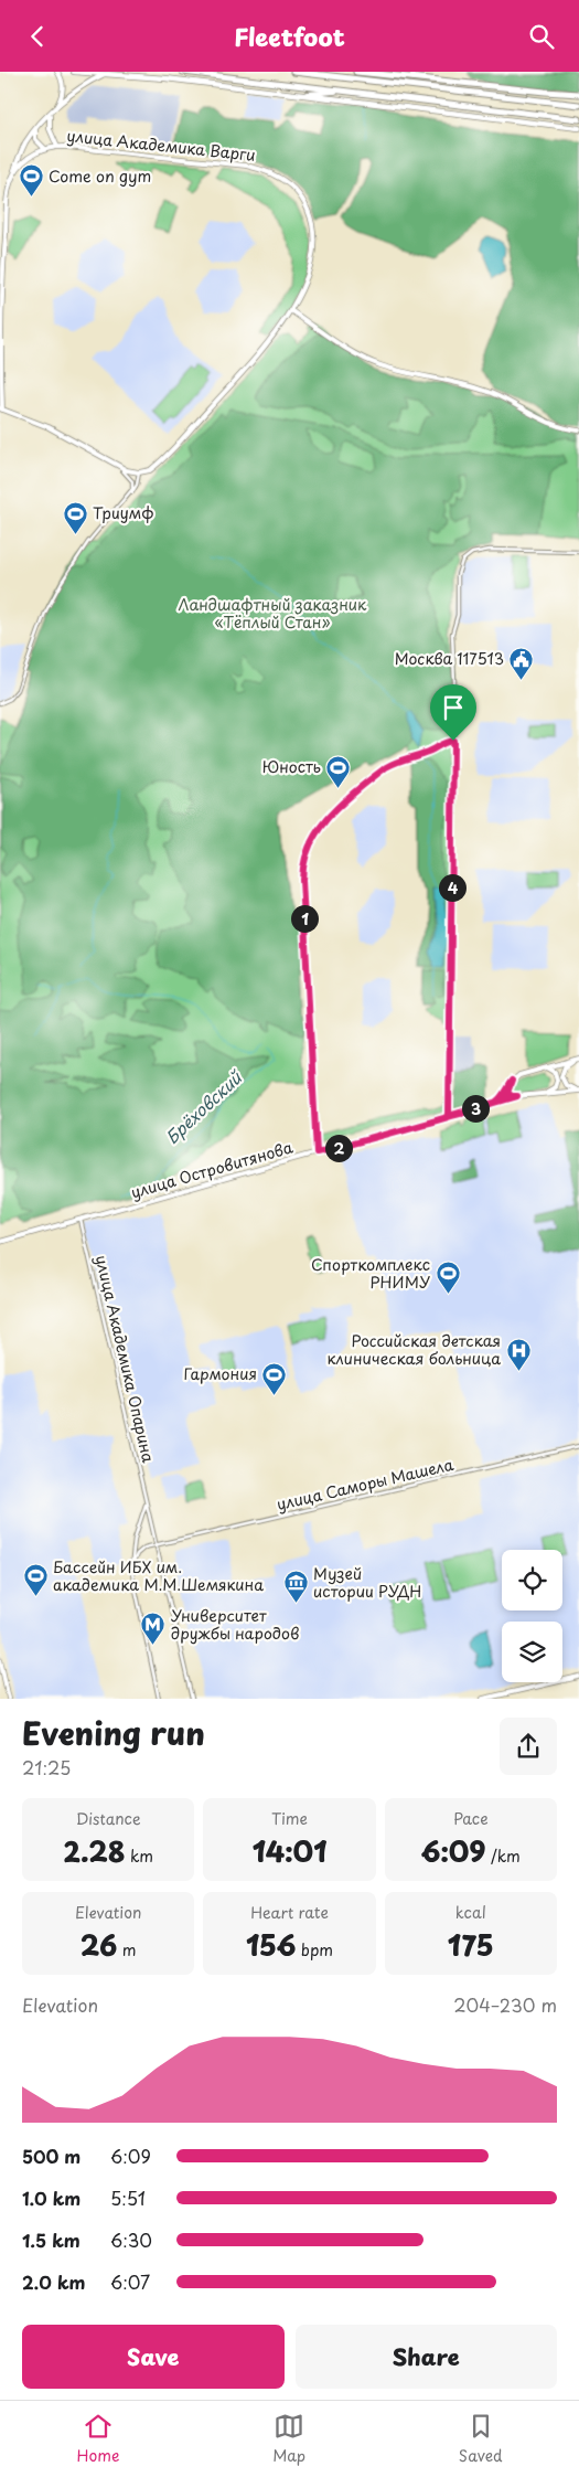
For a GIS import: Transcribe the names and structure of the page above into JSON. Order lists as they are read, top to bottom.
{
  "streets": {
    "street": [
      "улица Академика Варги",
      "улица Островитянова",
      "улица Академика Опарина",
      "улица Саморы Машела"
    ]
  },
  "crossings": [
    ["улица Островитянова", "улица Академика Опарина"],
    ["улица Академика Опарина", "улица Саморы Машела"]
  ],
  "water": ["Брёховский"],
  "parks": ["Ландшафтный заказник «Тёплый Стан»"],
  "places": {
    "sports": [
      "Come on gym",
      "Триумф",
      "Юность",
      "Спорткомплекс РНИМУ",
      "Гармония",
      "Бассейн ИБХ им. академика М.М.Шемякина"
    ],
    "public building": ["Москва 117513"],
    "hospital": ["Российская детская клиническая больница"],
    "museum": ["Музей истории РУДН"],
    "metro station": ["Университет дружбы народов"]
  },
  "page": {
    "header": "Fleetfoot",
    "pins": [
      "4",
      "1",
      "3",
      "2"
    ],
    "heading": ["Evening run", "21:25"],
    "stats": [
      ["Distance", "2.28 km"],
      ["Time", "14:01"],
      ["Pace", "6:09 /km"],
      ["Elevation", "26 m"],
      ["Heart rate", "156 bpm"],
      ["kcal", "175"]
    ],
    "chart": ["Elevation", "204–230 m"],
    "list": [
      {
        "name": "500 m",
        "note": "6:09"
      },
      {
        "name": "1.0 km",
        "note": "5:51"
      },
      {
        "name": "1.5 km",
        "note": "6:30"
      },
      {
        "name": "2.0 km",
        "note": "6:07"
      }
    ],
    "buttons": ["Save", "Share"],
    "tabs": ["Home", "Map", "Saved"]
  }
}
